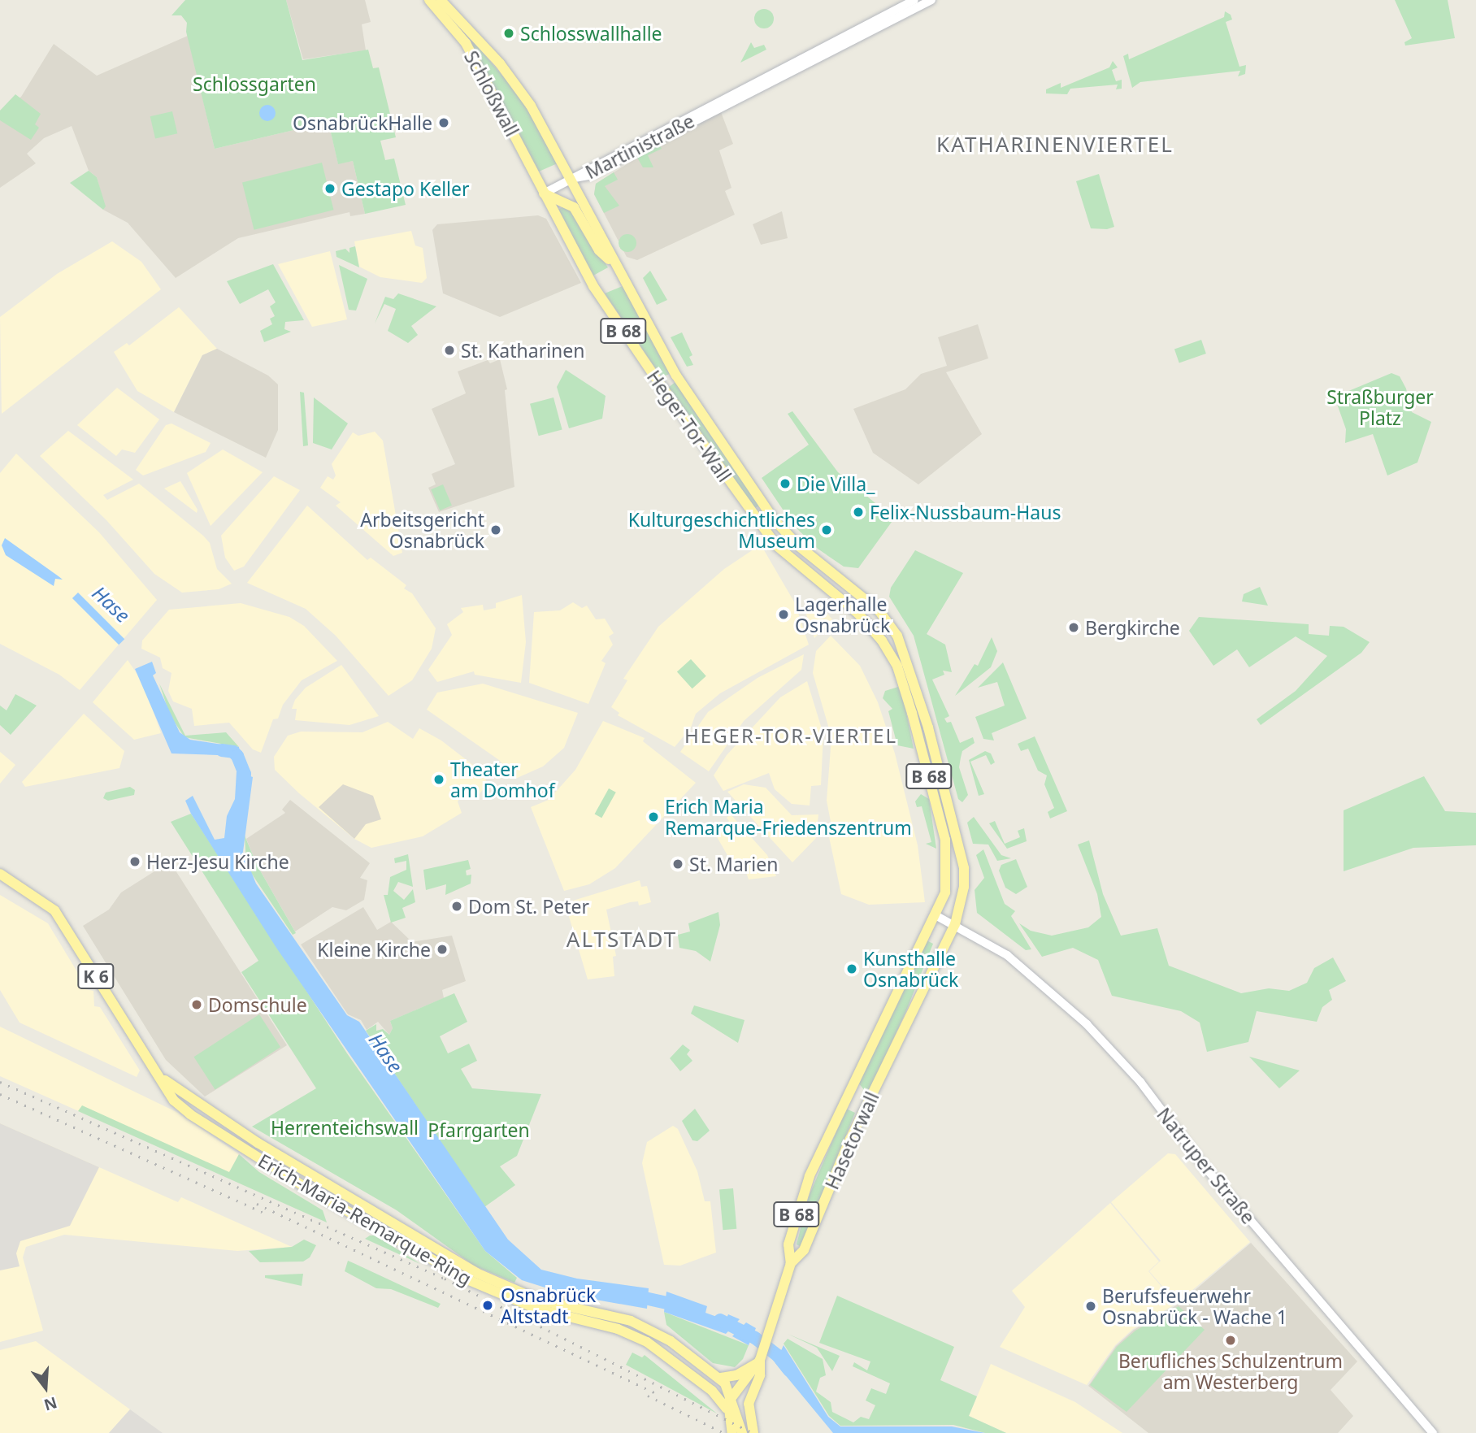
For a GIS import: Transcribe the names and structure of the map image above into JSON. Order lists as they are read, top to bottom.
{
  "streets": {
    "main road": [
      "Schloßwall",
      "Martinistraße",
      "B 68",
      "Heger-Tor-Wall",
      "K 6",
      "Hasetorwall",
      "Natruper Straße",
      "Erich-Maria-Remarque-Ring"
    ]
  },
  "crossings": [
    ["Schloßwall", "Martinistraße"],
    ["Schloßwall", "Heger-Tor-Wall"],
    ["Martinistraße", "Heger-Tor-Wall"],
    ["B 68", "Heger-Tor-Wall"],
    ["B 68", "Hasetorwall"],
    ["B 68", "Natruper Straße"],
    ["B 68", "Erich-Maria-Remarque-Ring"],
    ["Heger-Tor-Wall", "Hasetorwall"],
    ["Heger-Tor-Wall", "Natruper Straße"],
    ["Hasetorwall", "Natruper Straße"],
    ["Hasetorwall", "Erich-Maria-Remarque-Ring"]
  ],
  "districts": ["KATHARINENVIERTEL", "HEGER-TOR-VIERTEL", "ALTSTADT"],
  "water": ["Hase"],
  "parks": [
    "Schlossgarten",
    "Straßburger Platz",
    "Herrenteichswall",
    "Pfarrgarten"
  ],
  "places": [
    "Schlosswallhalle",
    "OsnabrückHalle",
    "Gestapo Keller",
    "St. Katharinen",
    "Die Villa_",
    "Felix-Nussbaum-Haus",
    "Arbeitsgericht Osnabrück",
    "Kulturgeschichtliches Museum",
    "Lagerhalle Osnabrück",
    "Bergkirche",
    "Theater am Domhof",
    "Erich Maria Remarque-Friedenszentrum",
    "Herz-Jesu Kirche",
    "St. Marien",
    "Dom St. Peter",
    "Kleine Kirche",
    "Kunsthalle Osnabrück",
    "Domschule",
    "Osnabrück Altstadt",
    "Berufsfeuerwehr Osnabrück - Wache 1",
    "Berufliches Schulzentrum am Westerberg"
  ],
  "north": "bottom"
}
